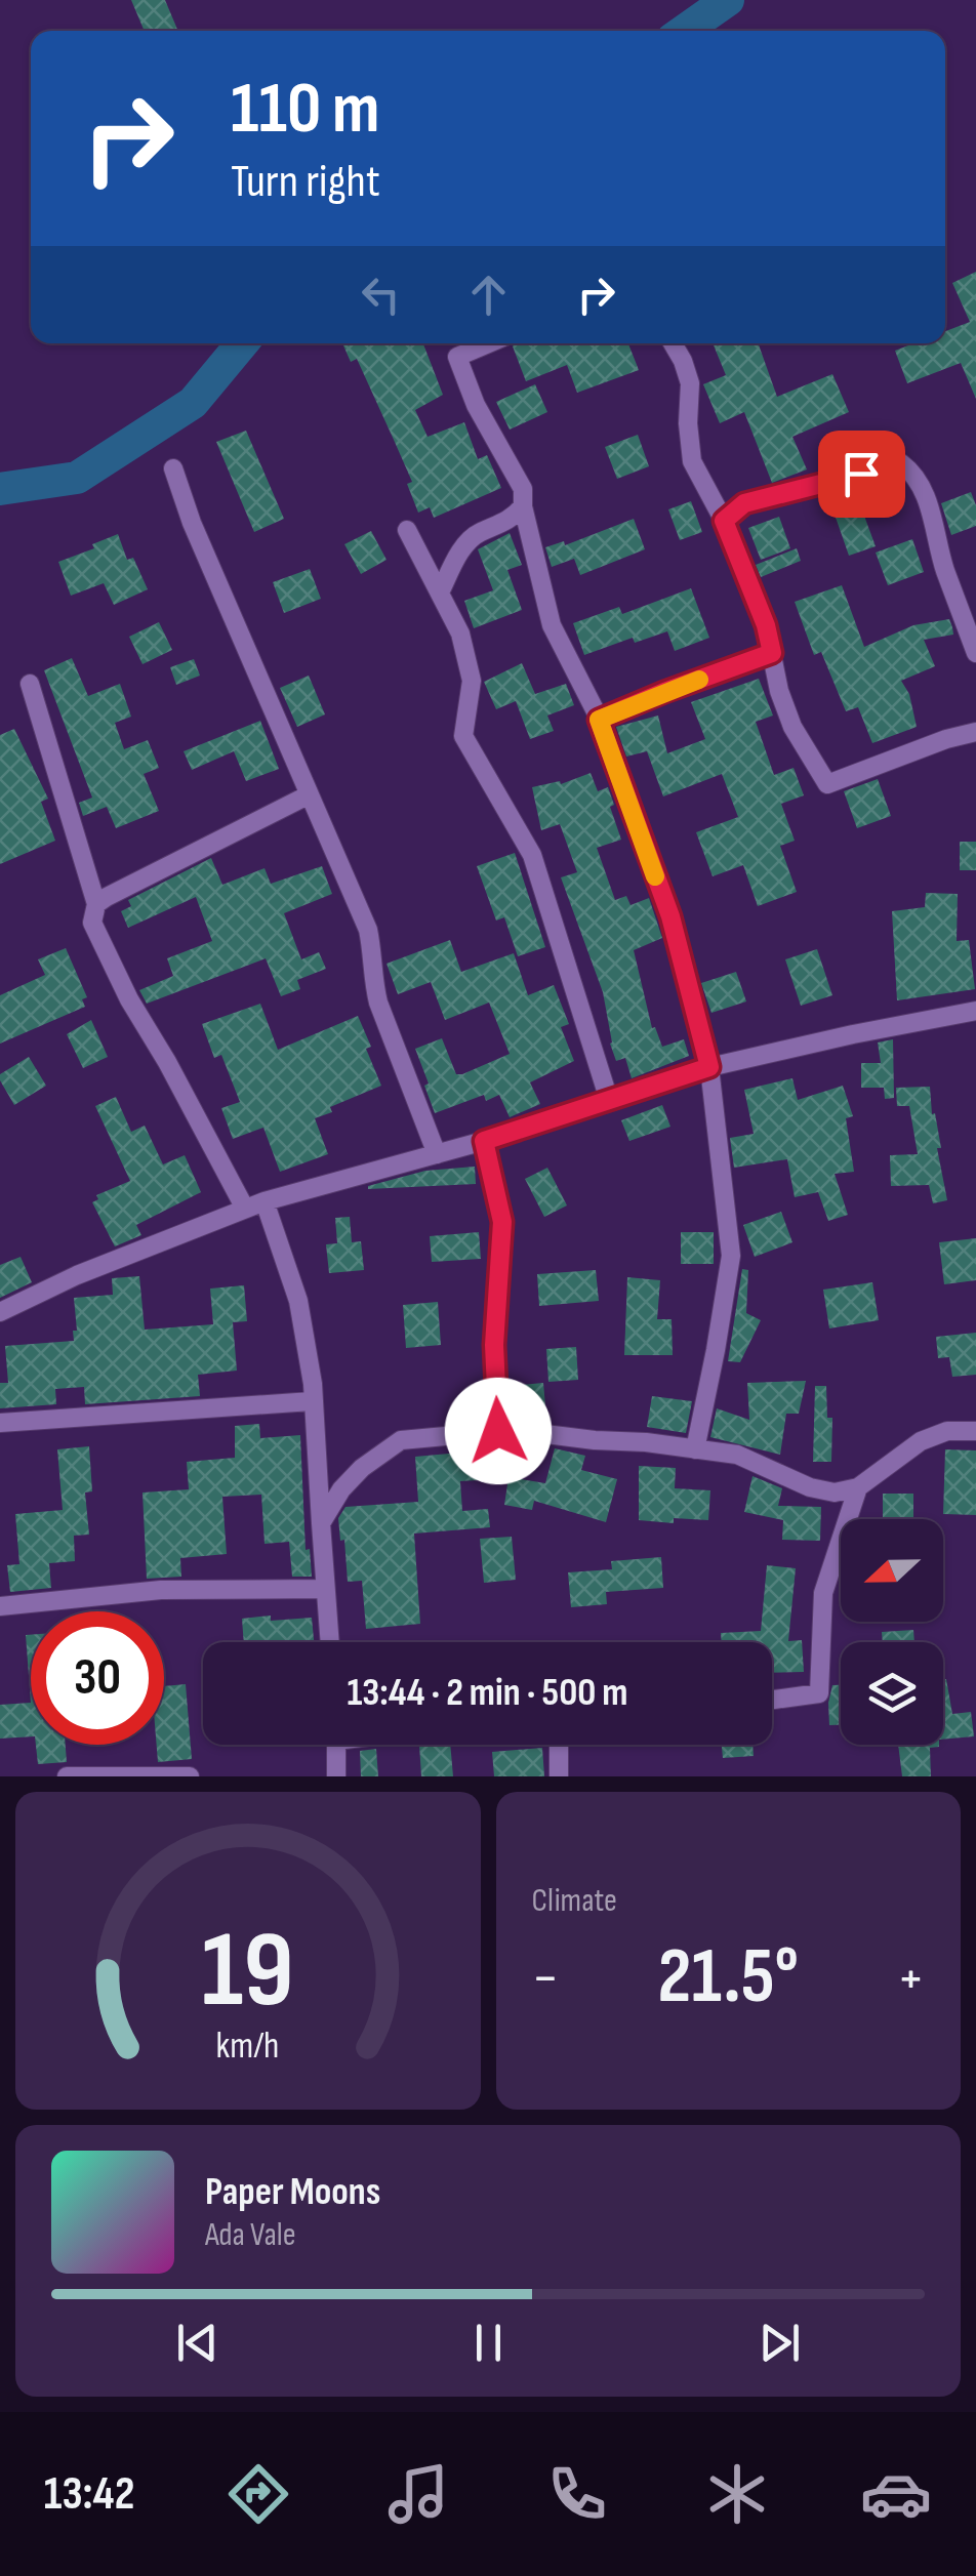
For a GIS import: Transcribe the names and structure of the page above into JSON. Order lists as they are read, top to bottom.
{
  "north": "left",
  "page": {
    "turn": ["110 m", "Turn right"],
    "limit": "30",
    "trip": "13:44 · 2 min · 500 m",
    "tile": "Climate",
    "heat": ["−", "21.5°", "+"],
    "song": ["Paper Moons", "Ada Vale"],
    "tabs": "13:42",
    "gauge": ["19", "km/h"]
  }
}
